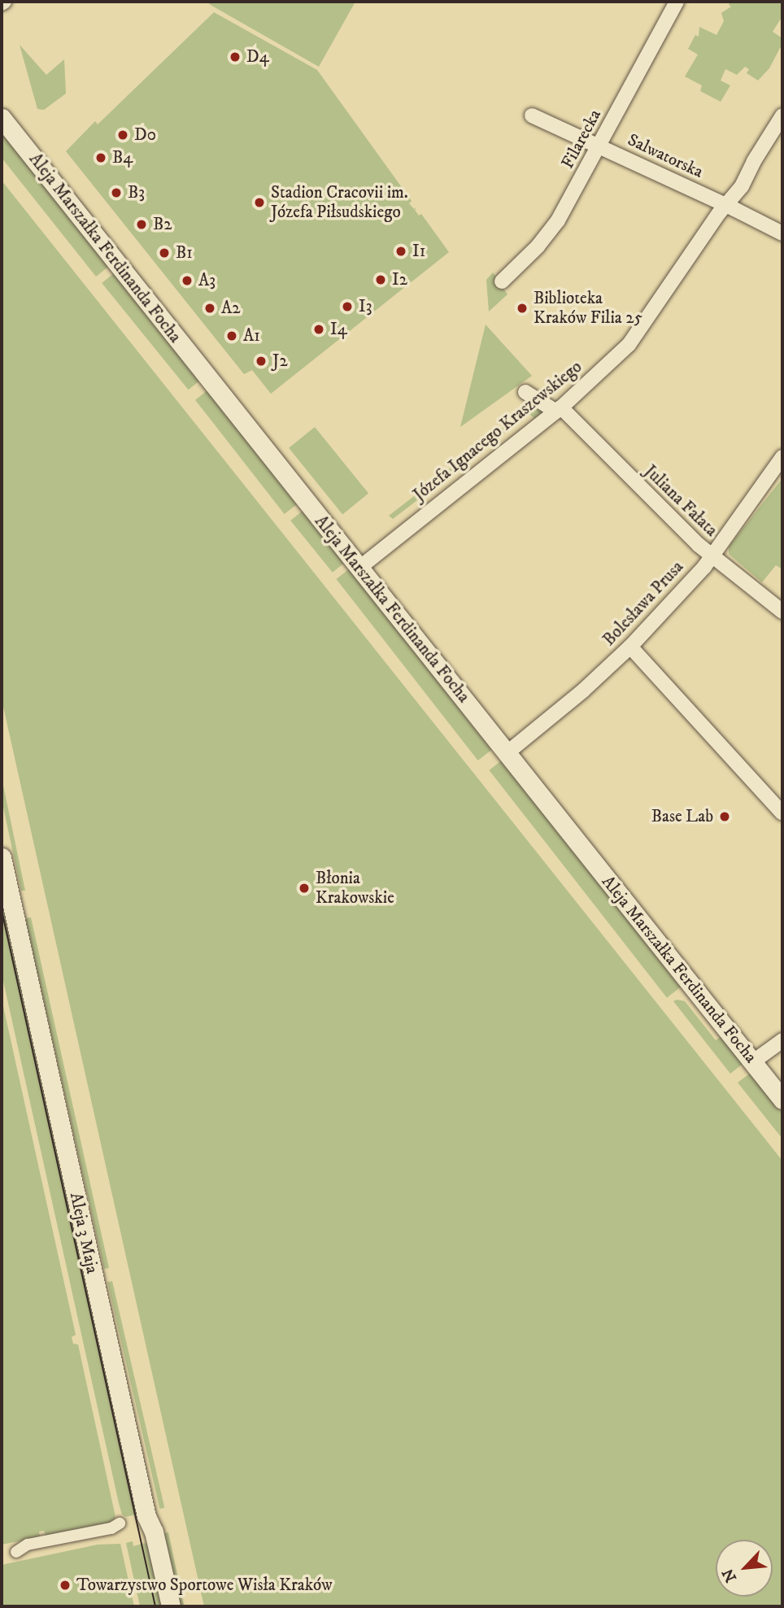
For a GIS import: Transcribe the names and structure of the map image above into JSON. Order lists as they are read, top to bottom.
{
  "streets": {
    "street": [
      "Filarecka",
      "Salwatorska",
      "Aleja Marszałka Ferdinanda Focha",
      "Józefa Ignacego Kraszewskiego",
      "Juliana Fałata",
      "Bolesława Prusa",
      "Aleja 3 Maja"
    ]
  },
  "crossings": [
    ["Filarecka", "Salwatorska"],
    ["Salwatorska", "Józefa Ignacego Kraszewskiego"],
    ["Aleja Marszałka Ferdinanda Focha", "Józefa Ignacego Kraszewskiego"],
    ["Aleja Marszałka Ferdinanda Focha", "Bolesława Prusa"],
    ["Józefa Ignacego Kraszewskiego", "Juliana Fałata"],
    ["Juliana Fałata", "Bolesława Prusa"]
  ],
  "places": [
    "D4",
    "D0",
    "B4",
    "B3",
    "Stadion Cracovii im. Józefa Piłsudskiego",
    "B2",
    "I1",
    "B1",
    "I2",
    "A3",
    "I3",
    "A2",
    "Biblioteka Kraków Filia 25",
    "I4",
    "A1",
    "J2",
    "Base Lab",
    "Błonia Krakowskie",
    "Towarzystwo Sportowe Wisła Kraków"
  ],
  "north": "bottom left"
}
